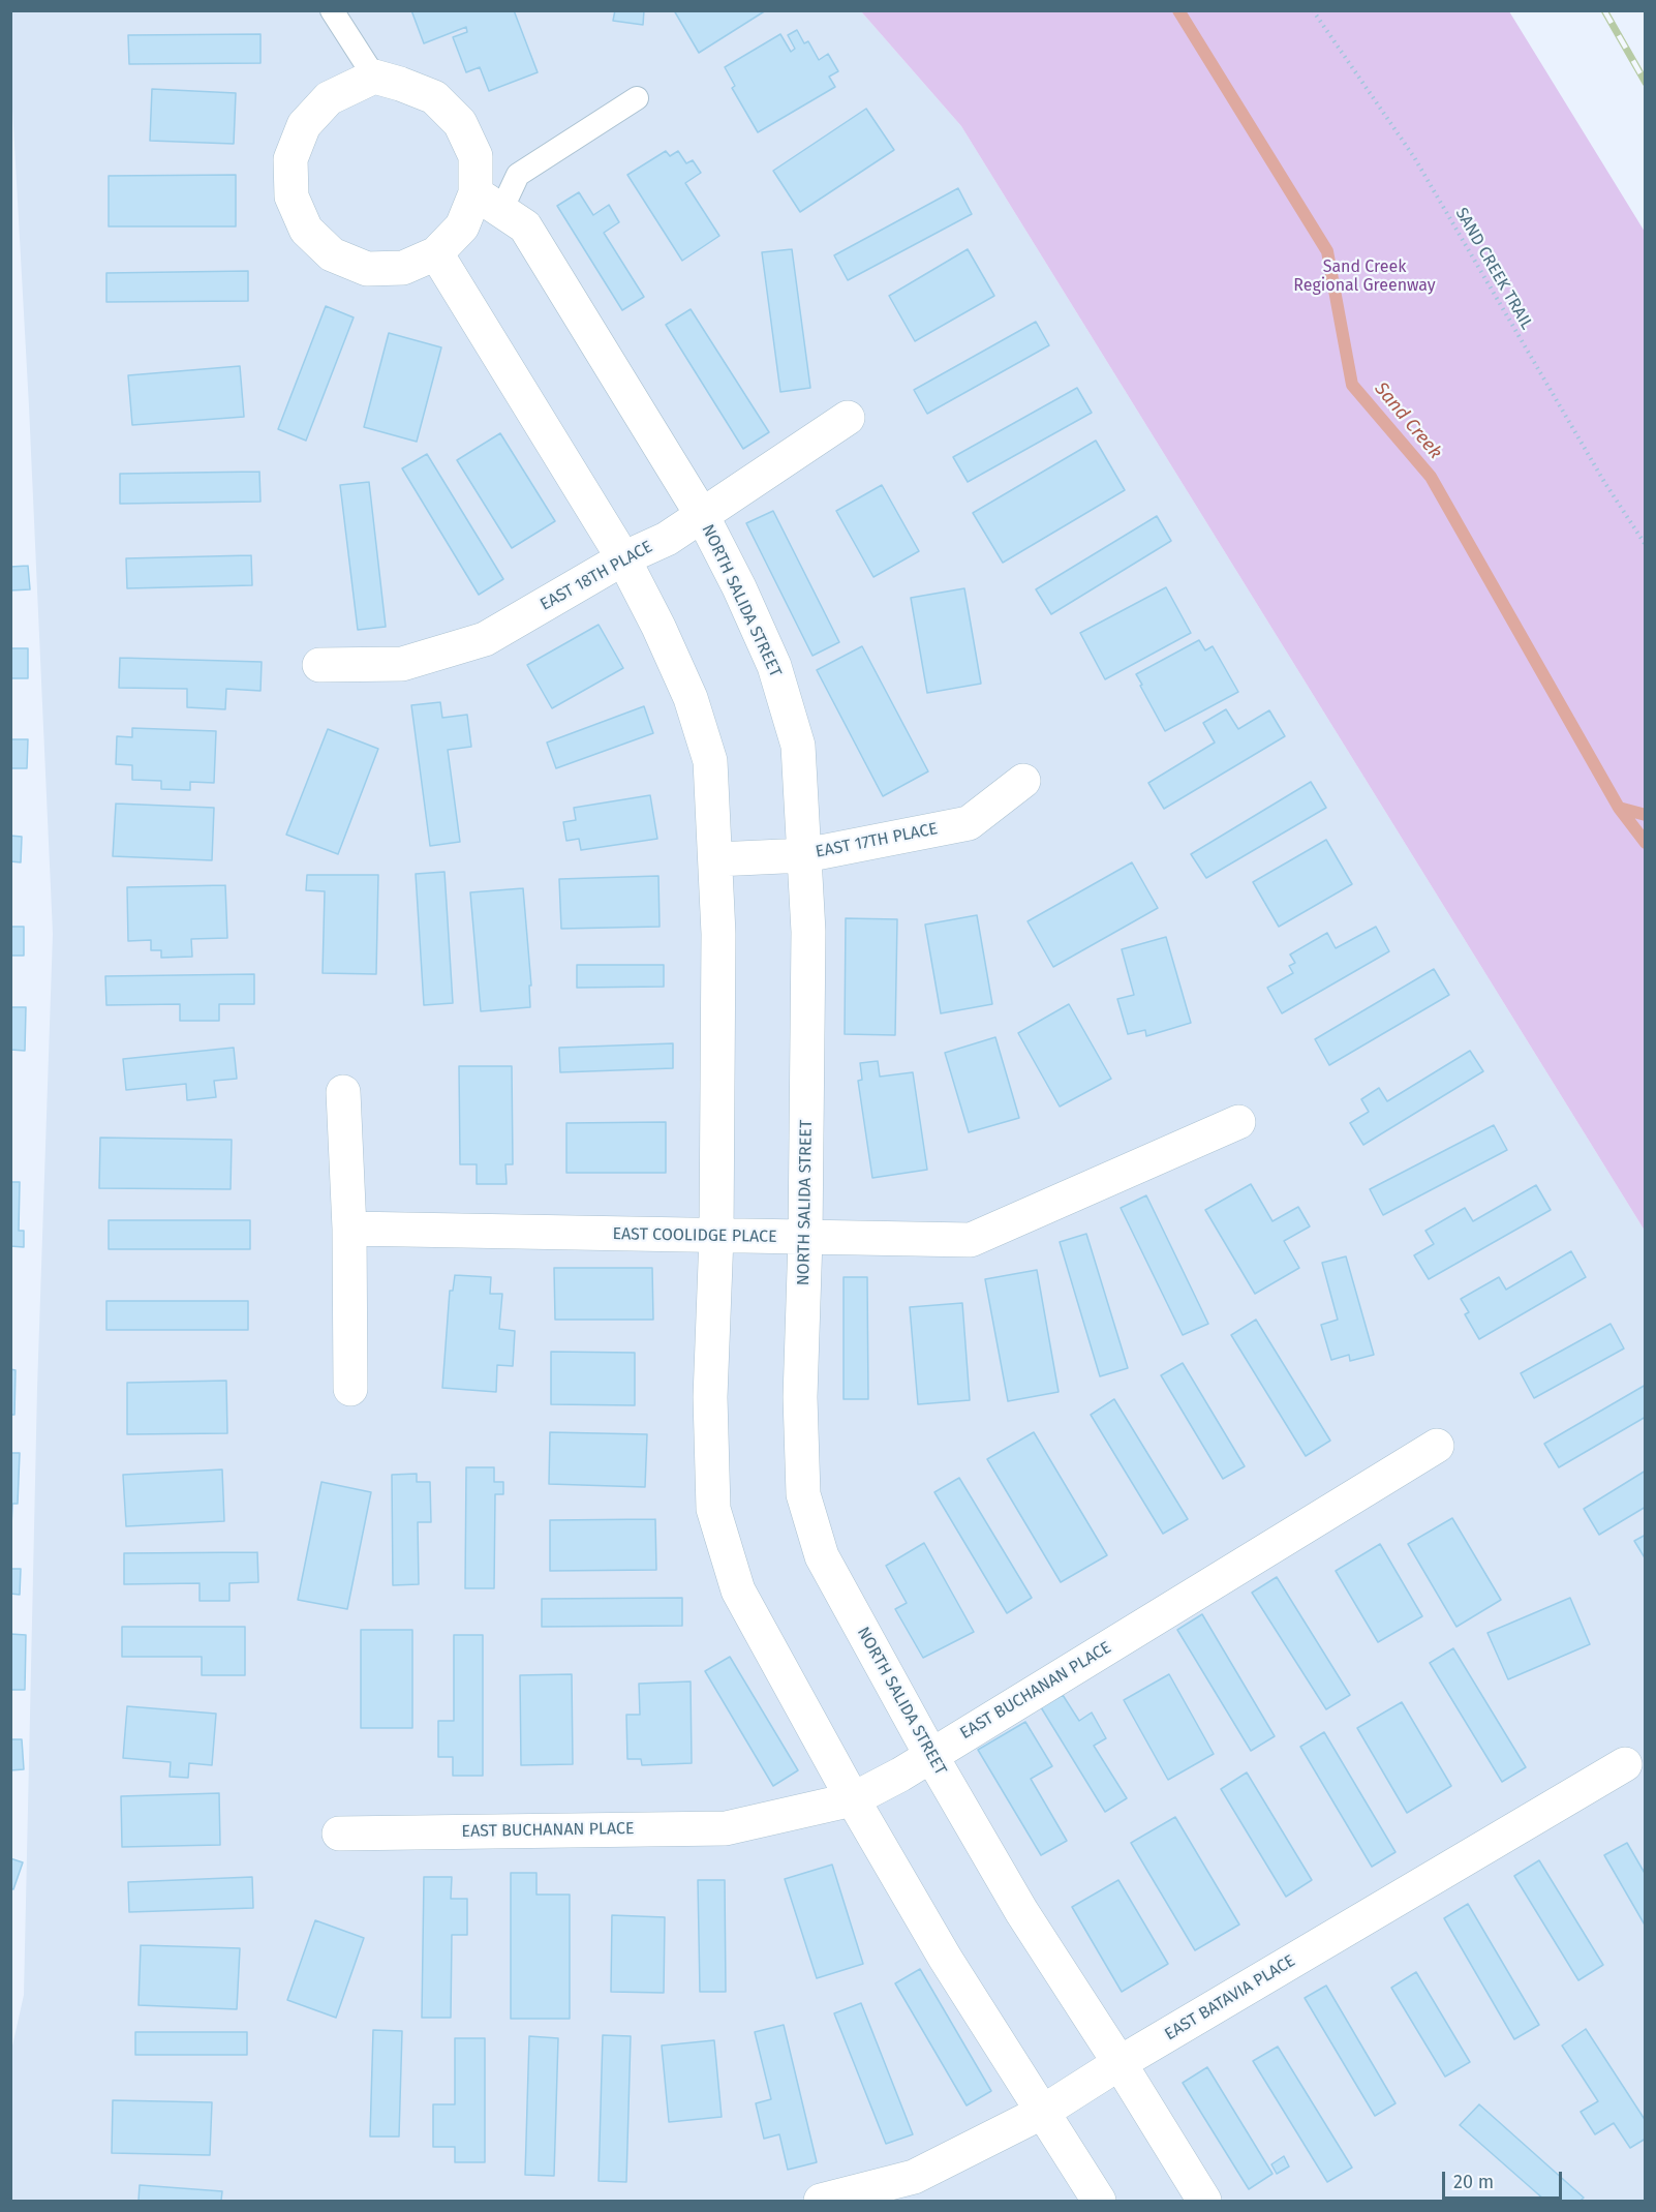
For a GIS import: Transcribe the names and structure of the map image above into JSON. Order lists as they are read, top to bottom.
{
  "streets": {
    "street": [
      "EAST 18TH PLACE",
      "NORTH SALIDA STREET",
      "EAST 17TH PLACE",
      "EAST COOLIDGE PLACE",
      "EAST BUCHANAN PLACE",
      "EAST BATAVIA PLACE"
    ],
    "path": ["SAND CREEK TRAIL"]
  },
  "crossings": [
    ["EAST 18TH PLACE", "NORTH SALIDA STREET"],
    ["NORTH SALIDA STREET", "EAST 17TH PLACE"],
    ["NORTH SALIDA STREET", "EAST COOLIDGE PLACE"],
    ["NORTH SALIDA STREET", "EAST BUCHANAN PLACE"],
    ["NORTH SALIDA STREET", "EAST BATAVIA PLACE"]
  ],
  "water": ["Sand Creek"],
  "parks": ["Sand Creek Regional Greenway"],
  "scale_bar": "20 m"
}
